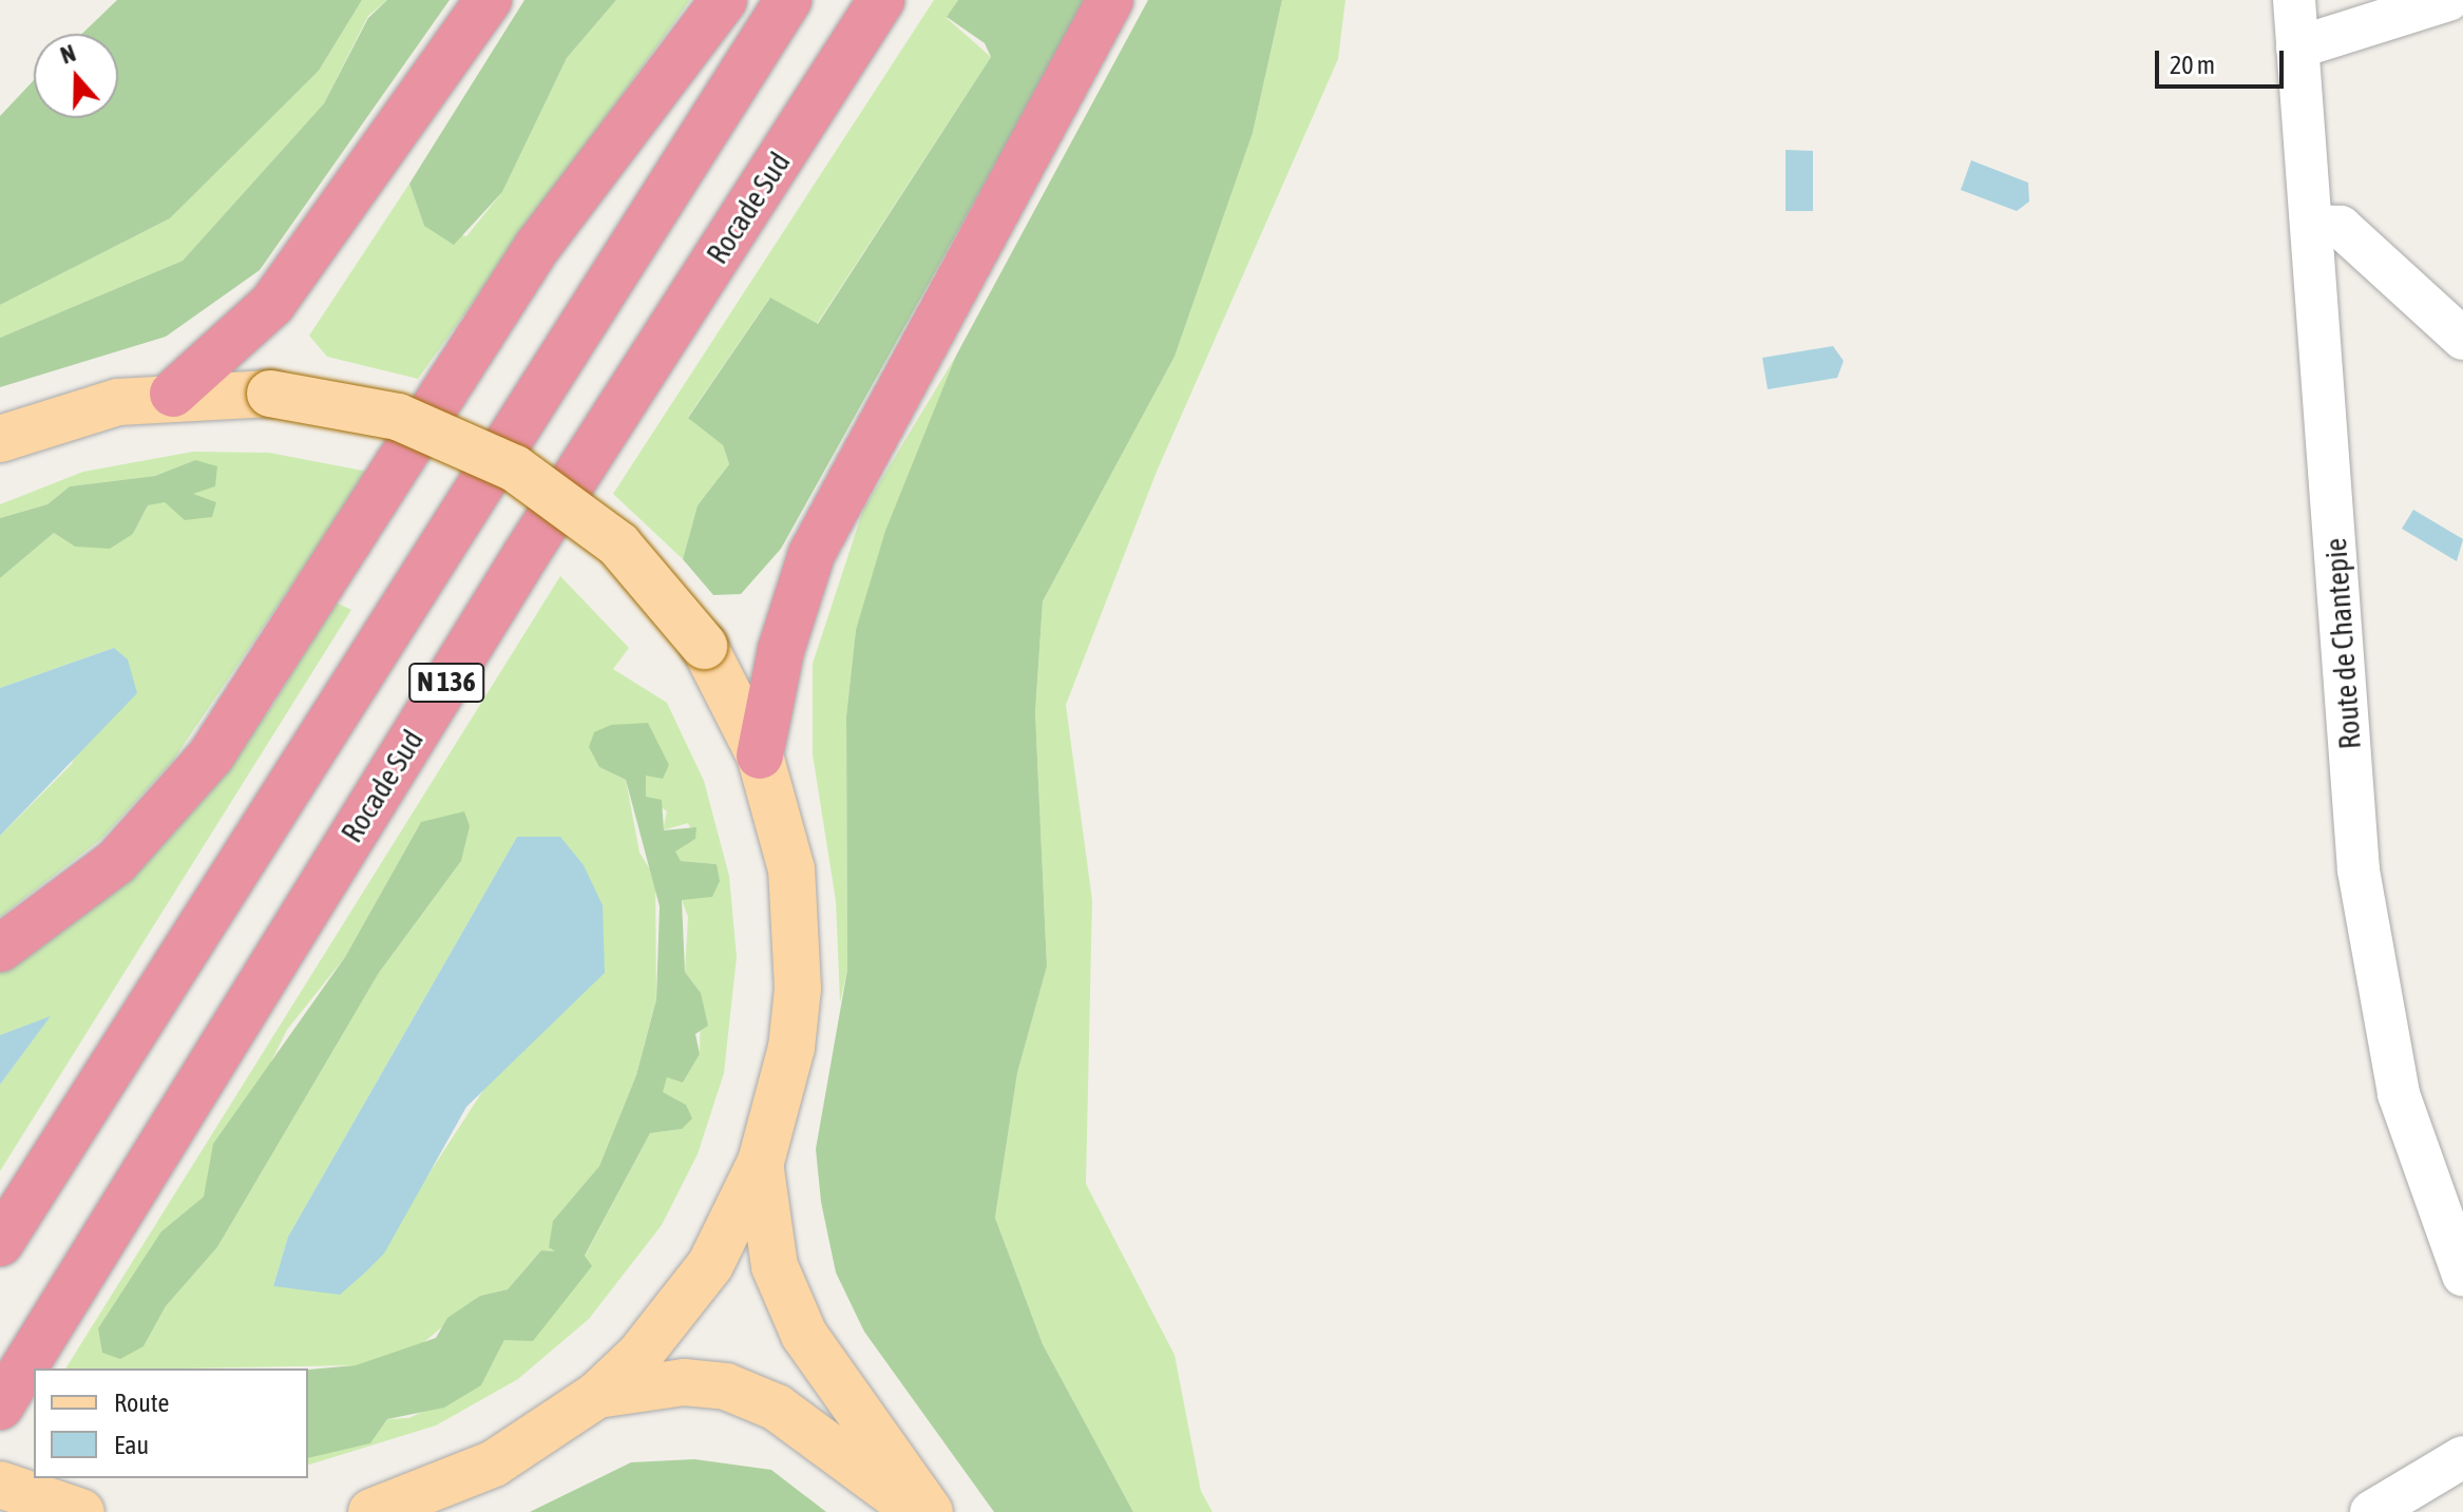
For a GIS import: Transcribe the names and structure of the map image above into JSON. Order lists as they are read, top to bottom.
{
  "streets": {
    "highway": ["Rocade Sud", "N 136"],
    "street": ["Route de Chantepie"]
  },
  "legend": ["Route", "Eau"],
  "scale_bar": "20 m",
  "north": "top"
}
